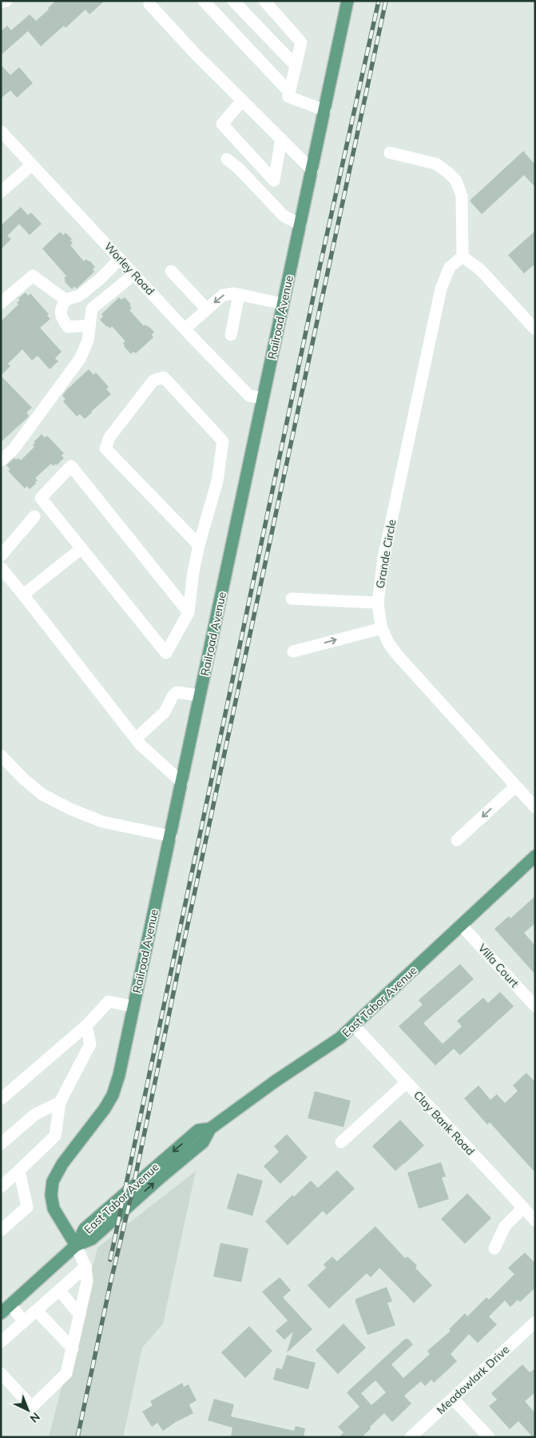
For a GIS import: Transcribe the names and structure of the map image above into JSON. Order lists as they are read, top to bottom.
{
  "streets": {
    "main road": ["Railroad Avenue", "East Tabor Avenue"],
    "street": [
      "Worley Road",
      "Grande Circle",
      "Villa Court",
      "Clay Bank Road",
      "Meadowlark Drive"
    ]
  },
  "crossings": [
    ["Worley Road", "Railroad Avenue"],
    ["Railroad Avenue", "East Tabor Avenue"],
    ["Villa Court", "East Tabor Avenue"],
    ["East Tabor Avenue", "Clay Bank Road"]
  ],
  "north": "bottom right"
}
